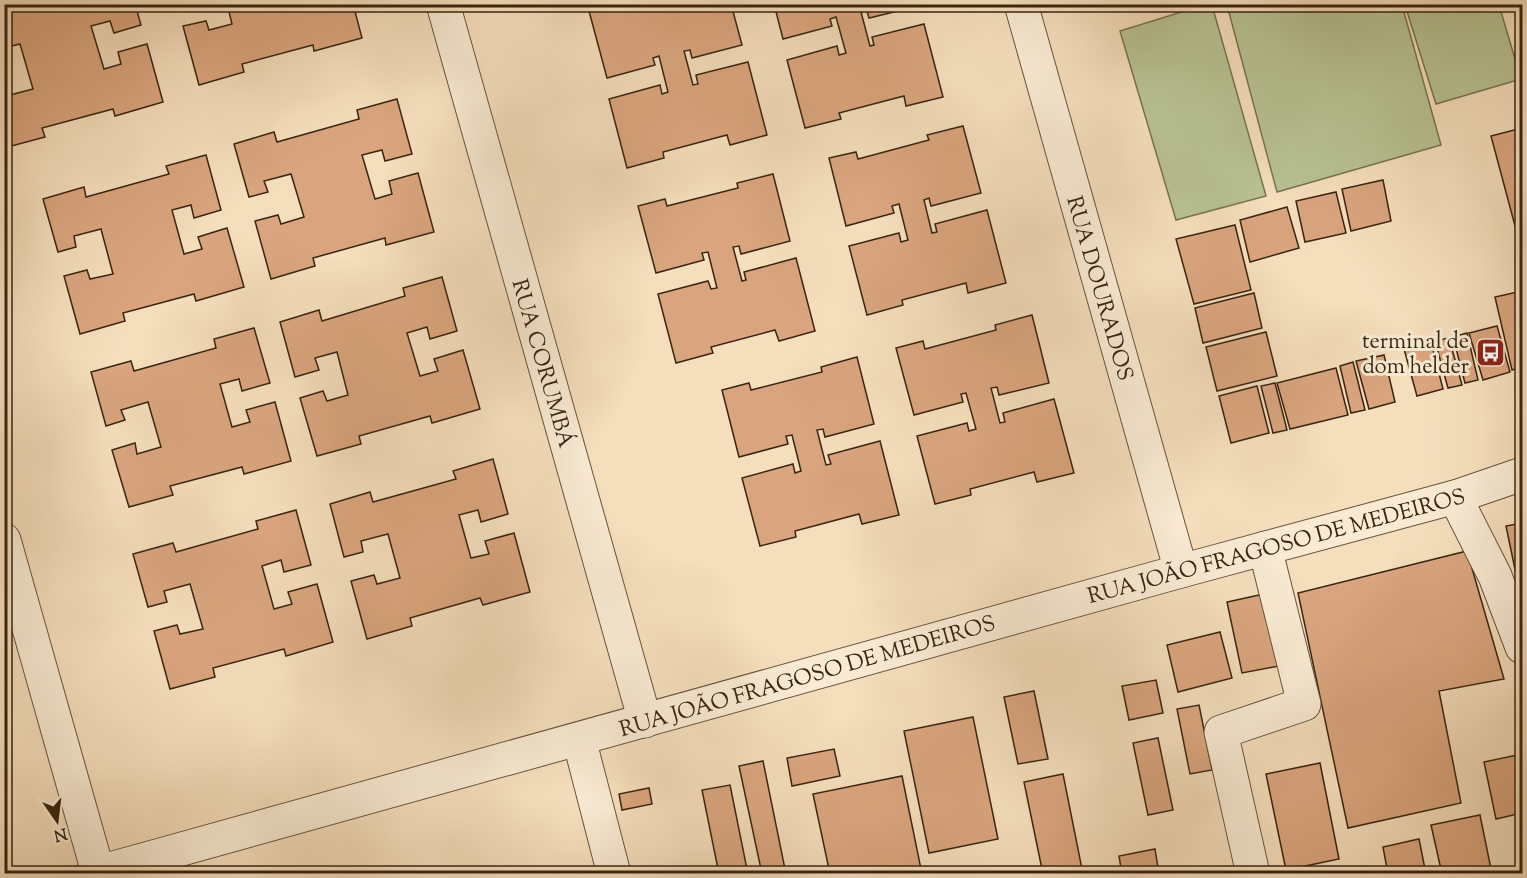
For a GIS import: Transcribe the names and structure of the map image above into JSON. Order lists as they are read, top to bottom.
{
  "streets": {
    "street": ["RUA DOURADOS", "RUA CORUMBÁ", "RUA JOÃO FRAGOSO DE MEDEIROS"]
  },
  "crossings": [
    ["RUA DOURADOS", "RUA JOÃO FRAGOSO DE MEDEIROS"],
    ["RUA CORUMBÁ", "RUA JOÃO FRAGOSO DE MEDEIROS"]
  ],
  "places": {
    "bus stop": ["terminal de dom helder"]
  },
  "north": "bottom"
}
